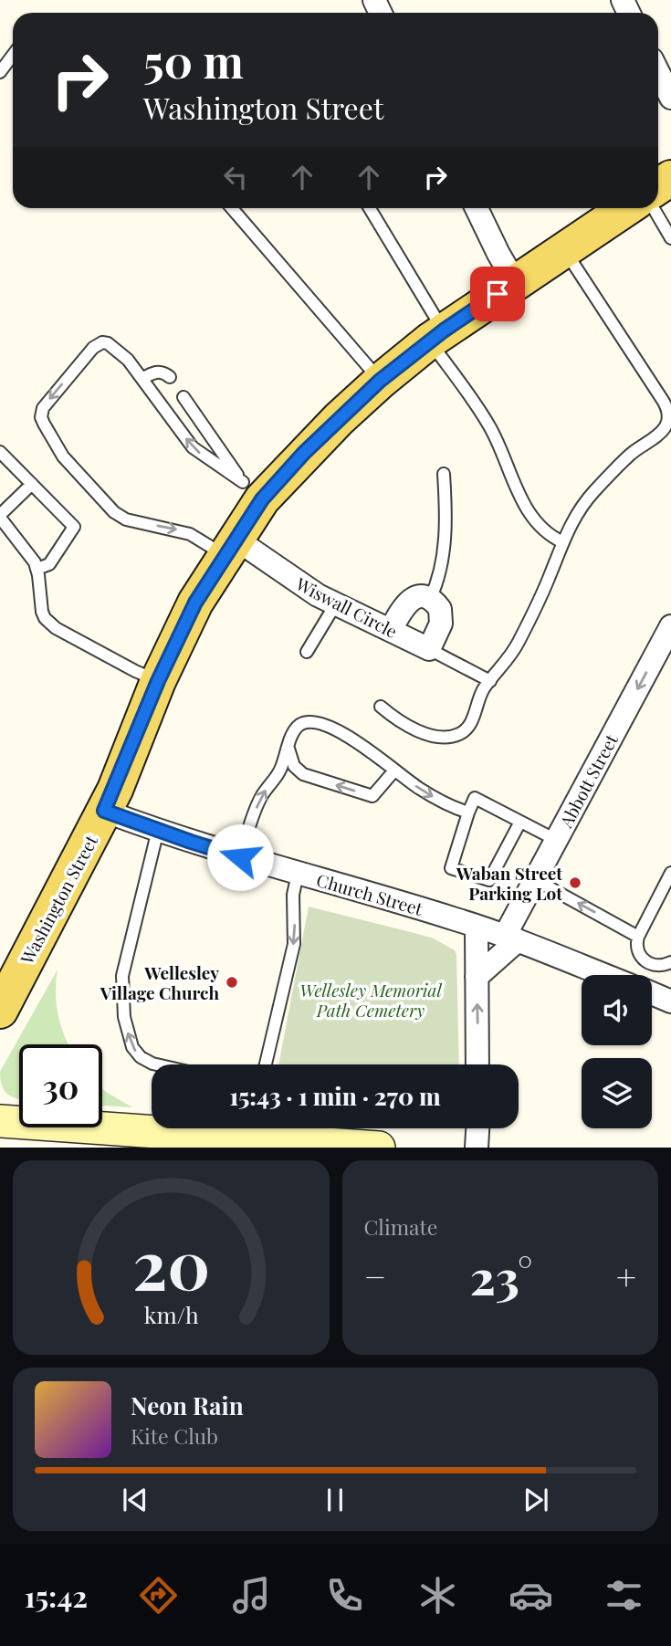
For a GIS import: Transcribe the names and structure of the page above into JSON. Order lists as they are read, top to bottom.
{
  "streets": {
    "main road": ["Washington Street"],
    "street": ["Wiswall Circle", "Abbott Street", "Church Street"]
  },
  "crossings": [
    ["Wiswall Circle", "Washington Street"],
    ["Abbott Street", "Church Street"],
    ["Church Street", "Washington Street"]
  ],
  "one_way": ["Abbott Street"],
  "parks": ["Wellesley Memorial Path Cemetery"],
  "places": ["Waban Street Parking Lot", "Wellesley Village Church"],
  "page": {
    "turn": ["50 m", "Washington Street"],
    "limit": "30",
    "trip": "15:43 · 1 min · 270 m",
    "tile": "Climate",
    "heat": ["−", "23°", "+"],
    "song": ["Neon Rain", "Kite Club"],
    "tabs": "15:42",
    "gauge": ["20", "km/h"]
  }
}
